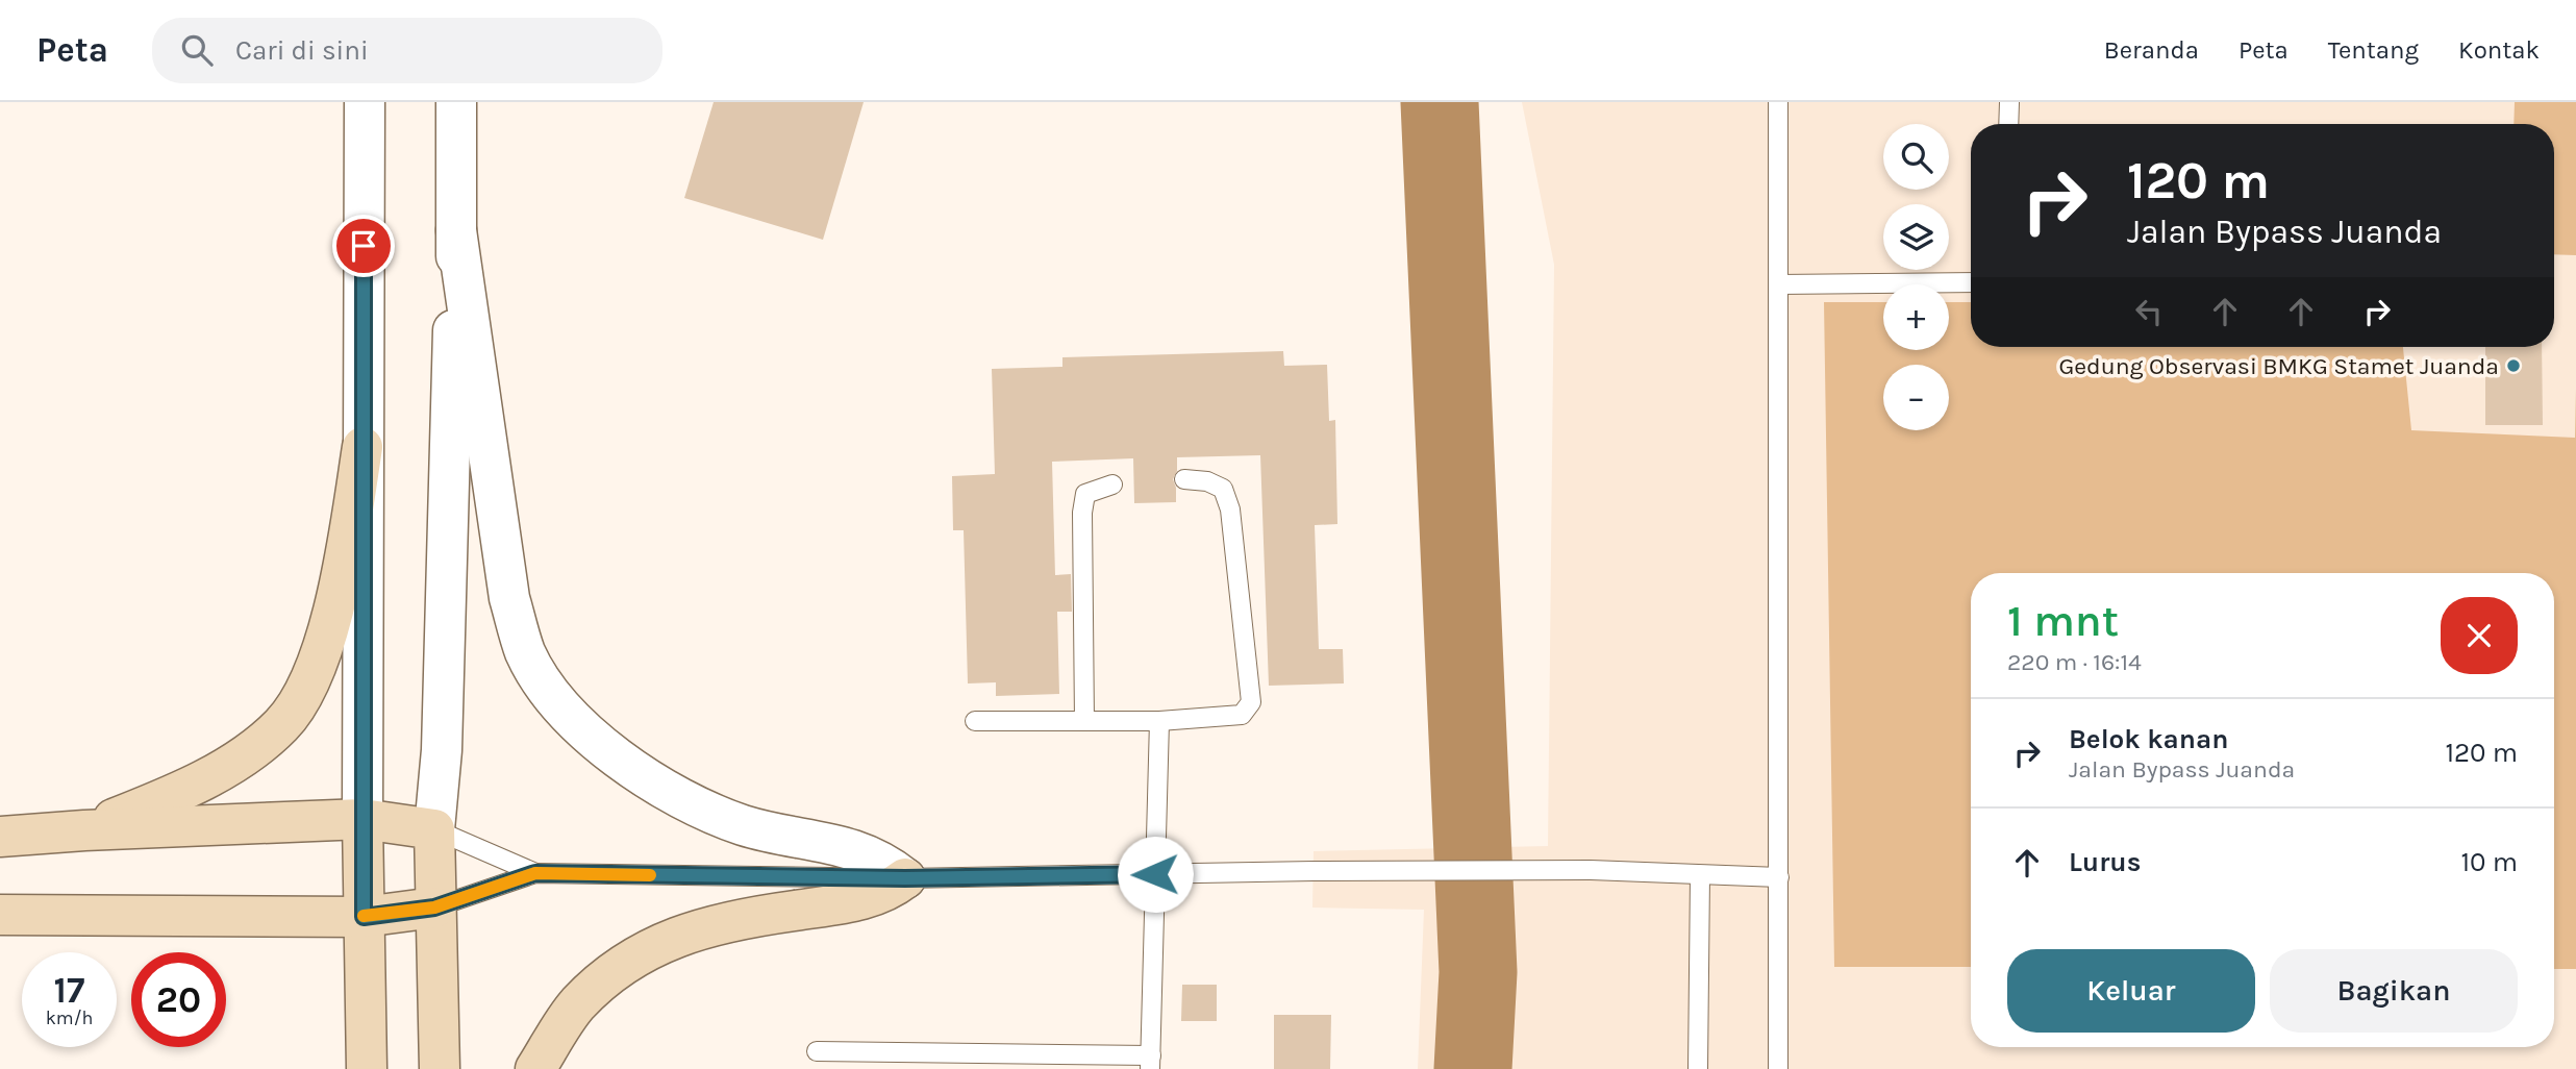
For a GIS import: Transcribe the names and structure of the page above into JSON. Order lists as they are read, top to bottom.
{
  "places": ["Gedung Observasi BMKG Stamet Juanda"],
  "page": {
    "header": "Peta",
    "search": "Cari di sini",
    "nav": [
      "Beranda",
      "Peta",
      "Tentang",
      "Kontak"
    ],
    "map_buttons": ["+", "−"],
    "turn": ["120 m", "Jalan Bypass Juanda"],
    "heading": ["1 mnt", "220 m · 16:14"],
    "list": [
      {
        "name": "Belok kanan",
        "note": "Jalan Bypass Juanda",
        "value": "120 m"
      },
      {
        "name": "Lurus",
        "value": "10 m"
      }
    ],
    "buttons": ["Keluar", "Bagikan"],
    "speed": "17 km/h",
    "limit": "20"
  }
}
